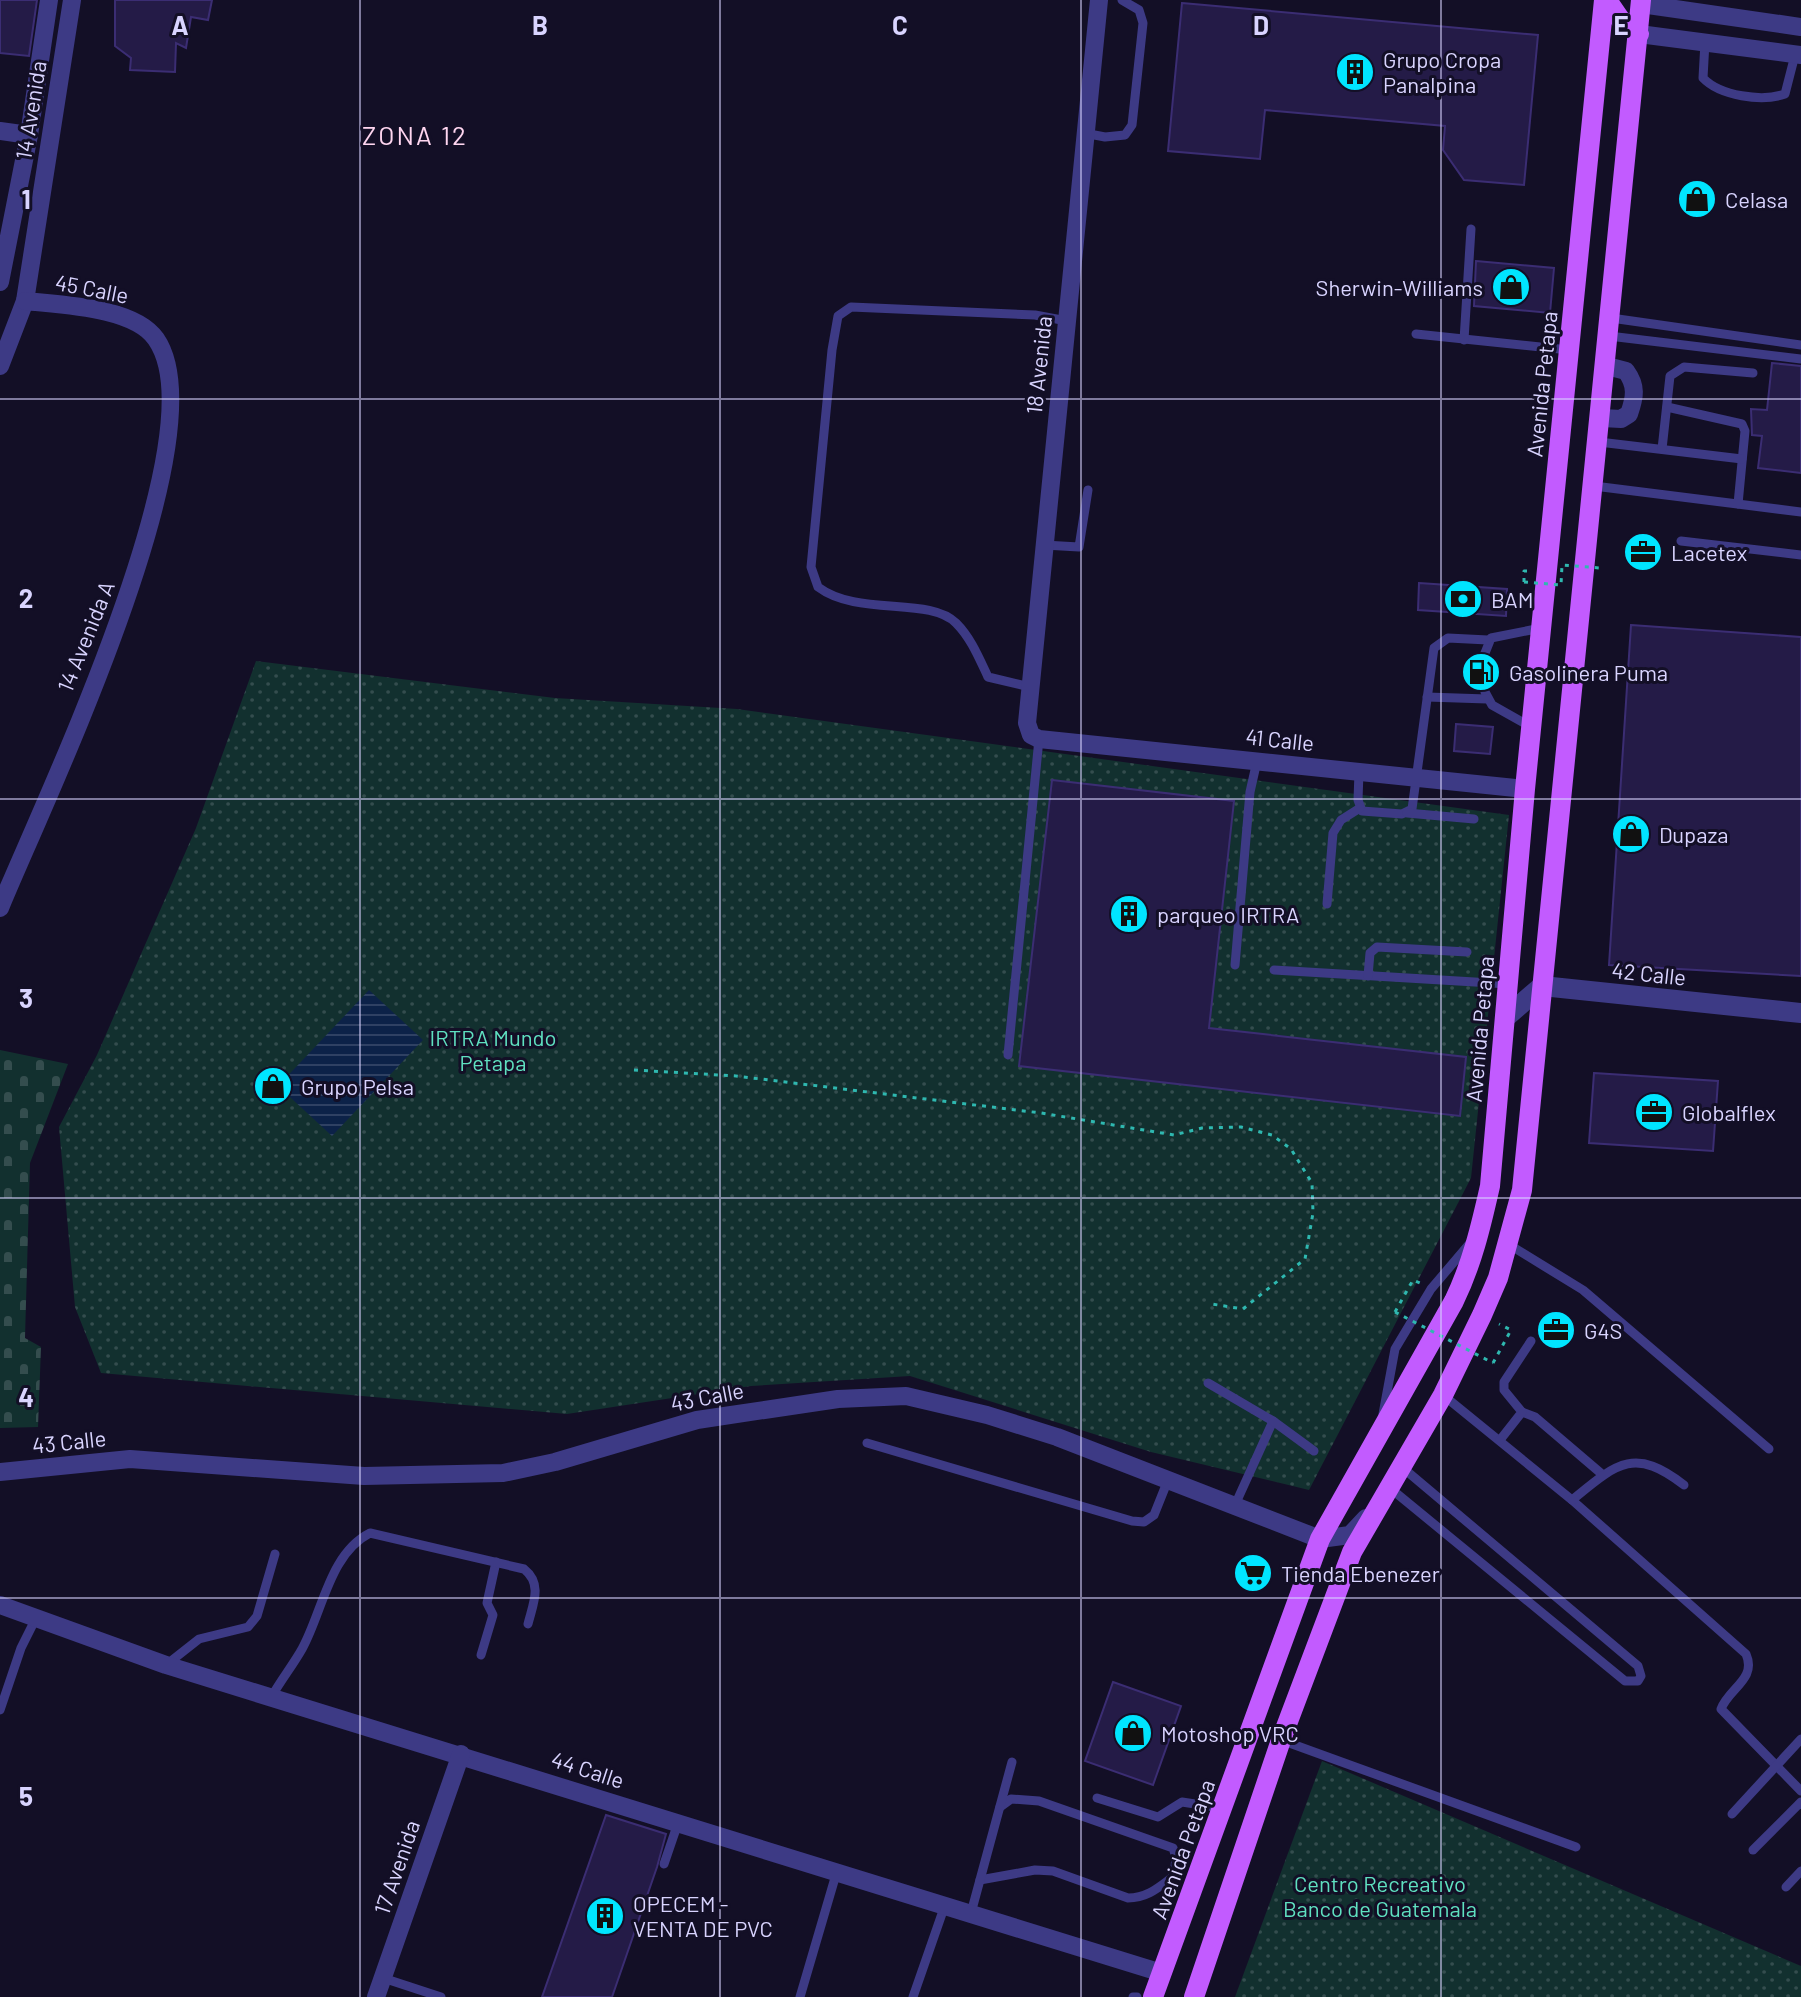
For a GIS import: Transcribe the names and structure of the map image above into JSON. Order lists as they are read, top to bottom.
{
  "streets": {
    "main road": ["Avenida Petapa"],
    "street": [
      "14 Avenida",
      "45 Calle",
      "18 Avenida",
      "14 Avenida A",
      "41 Calle",
      "42 Calle",
      "43 Calle",
      "44 Calle",
      "17 Avenida"
    ]
  },
  "crossings": [
    ["14 Avenida", "45 Calle"],
    ["45 Calle", "14 Avenida A"],
    ["18 Avenida", "41 Calle"],
    ["Avenida Petapa", "41 Calle"],
    ["Avenida Petapa", "43 Calle"],
    ["Avenida Petapa", "44 Calle"],
    ["44 Calle", "17 Avenida"]
  ],
  "districts": ["ZONA 12"],
  "parks": ["IRTRA Mundo Petapa", "Centro Recreativo Banco de Guatemala"],
  "places": {
    "building": ["Grupo Cropa Panalpina", "parqueo IRTRA", "OPECEM - VENTA DE PVC"],
    "shop": [
      "Celasa",
      "Sherwin-Williams",
      "Dupaza",
      "Grupo Pelsa",
      "Motoshop VRC"
    ],
    "office": ["Lacetex", "Globalflex", "G4S"],
    "bank": ["BAM"],
    "fuel station": ["Gasolinera Puma"],
    "supermarket": ["Tienda Ebenezer"]
  },
  "grid": {
    "columns": [
      "A",
      "B",
      "C",
      "D",
      "E"
    ],
    "rows": [
      "1",
      "2",
      "3",
      "4",
      "5"
    ]
  }
}
